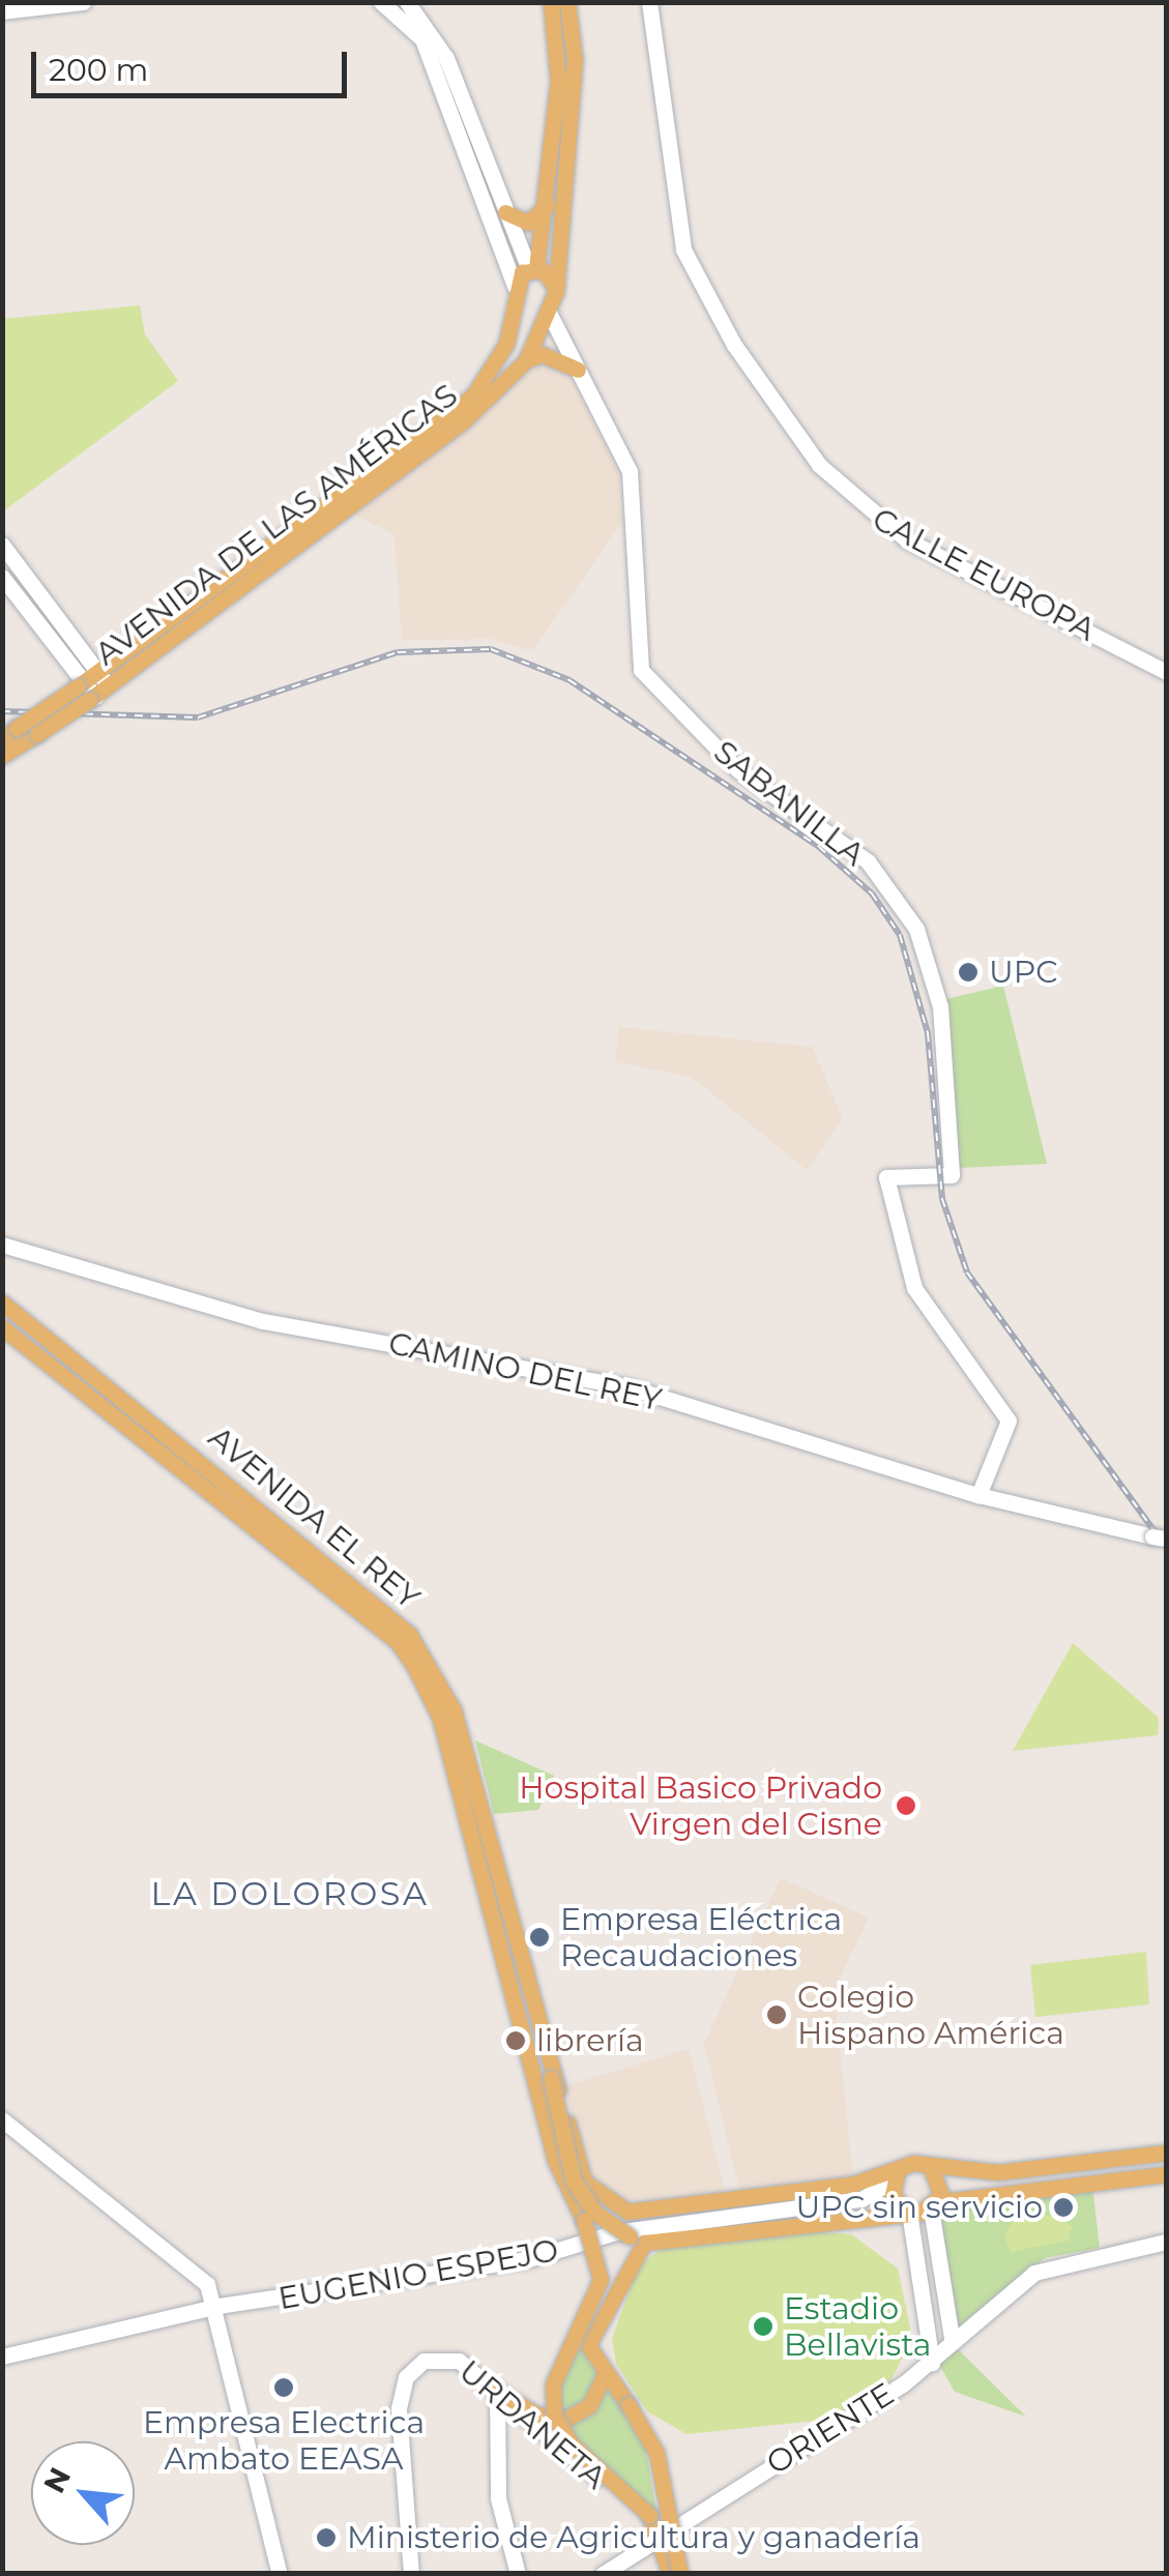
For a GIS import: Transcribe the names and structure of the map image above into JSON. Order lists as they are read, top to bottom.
{
  "streets": {
    "main road": ["AVENIDA DE LAS AMÉRICAS", "AVENIDA EL REY"],
    "street": [
      "CALLE EUROPA",
      "SABANILLA",
      "CAMINO DEL REY",
      "EUGENIO ESPEJO",
      "URDANETA",
      "ORIENTE"
    ]
  },
  "crossings": [
    ["AVENIDA DE LAS AMÉRICAS", "SABANILLA"],
    ["SABANILLA", "CAMINO DEL REY"],
    ["AVENIDA EL REY", "EUGENIO ESPEJO"],
    ["AVENIDA EL REY", "URDANETA"],
    ["AVENIDA EL REY", "ORIENTE"],
    ["URDANETA", "ORIENTE"]
  ],
  "districts": ["LA DOLOROSA"],
  "places": [
    "UPC",
    "Hospital Basico Privado Virgen del Cisne",
    "Empresa Eléctrica Recaudaciones",
    "Colegio Hispano América",
    "librería",
    "UPC sin servicio",
    "Estadio Bellavista",
    "Empresa Electrica Ambato EEASA",
    "Ministerio de Agricultura y ganadería"
  ],
  "scale_bar": "200 m",
  "north": "top left"
}
